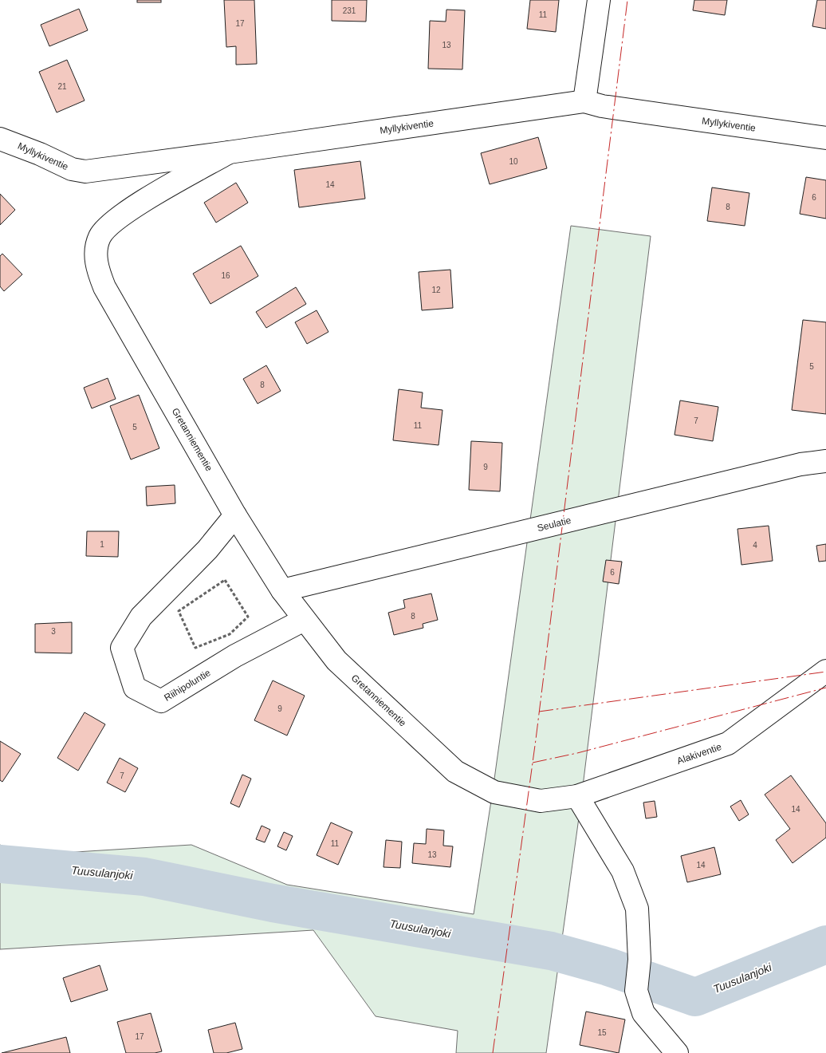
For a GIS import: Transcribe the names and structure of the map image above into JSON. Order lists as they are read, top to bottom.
{
  "streets": {
    "street": [
      "Myllykiventie",
      "Gretanniementie",
      "Seulatie",
      "Riihipoluntie",
      "Alakiventie"
    ]
  },
  "crossings": [
    ["Myllykiventie", "Gretanniementie"],
    ["Gretanniementie", "Seulatie"],
    ["Gretanniementie", "Riihipoluntie"],
    ["Gretanniementie", "Alakiventie"]
  ],
  "water": ["Tuusulanjoki"],
  "house_numbers": [
    "231",
    "11",
    "17",
    "13",
    "21",
    "10",
    "14",
    "6",
    "8",
    "16",
    "12",
    "5",
    "8",
    "7",
    "11",
    "5",
    "9",
    "1",
    "4",
    "6",
    "8",
    "3",
    "9",
    "7",
    "14",
    "11",
    "13",
    "14",
    "15",
    "17"
  ]
}
